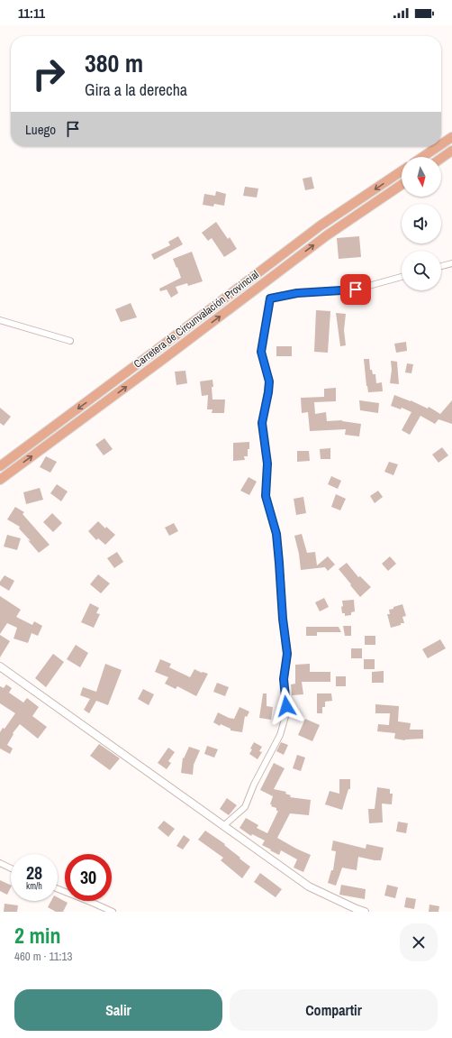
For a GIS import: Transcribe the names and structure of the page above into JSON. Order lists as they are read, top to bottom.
{
  "streets": {
    "highway": ["Carretera de Circunvalación Provincial"]
  },
  "north": "bottom",
  "page": {
    "status": "11:11",
    "turn": ["380 m", "Gira a la derecha"],
    "then": "Luego",
    "speed": "28 km/h",
    "limit": "30",
    "heading": ["2 min", "460 m · 11:13"],
    "buttons": ["Salir", "Compartir"]
  }
}
